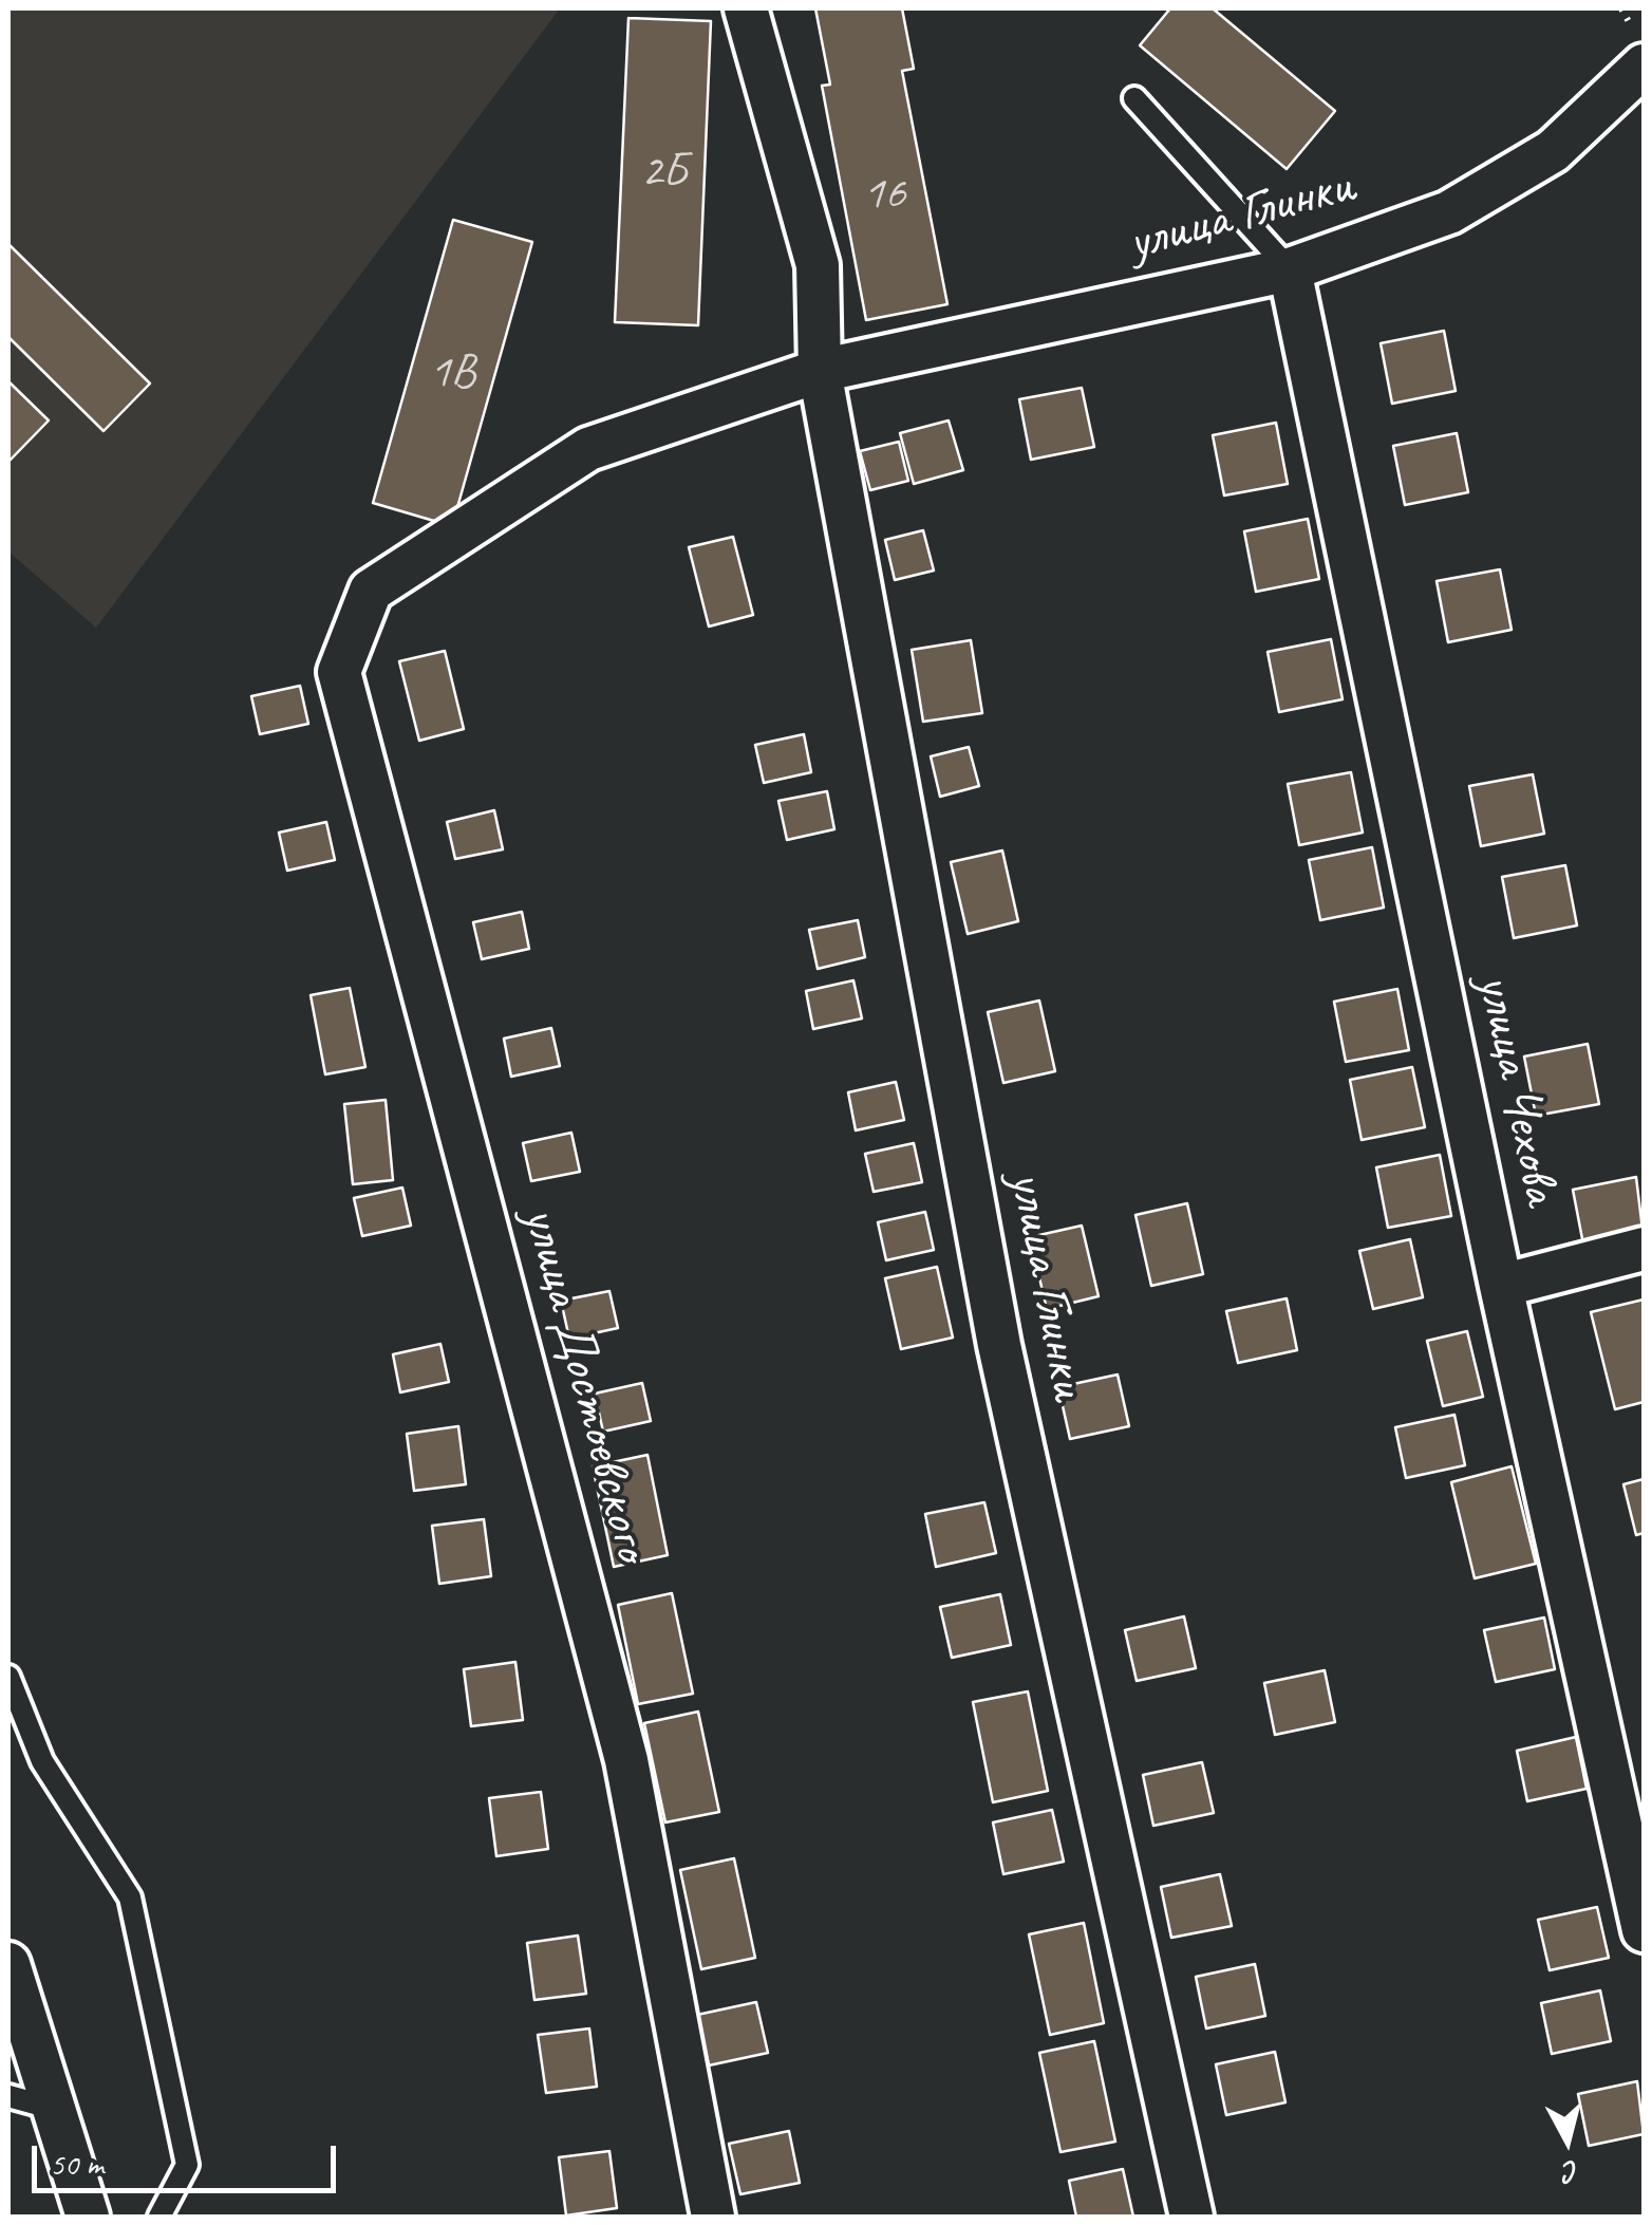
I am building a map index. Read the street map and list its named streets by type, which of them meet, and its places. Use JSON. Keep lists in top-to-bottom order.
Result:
{
  "streets": {
    "street": ["улица Глинки", "улица Чехова", "улица Достоевского"]
  },
  "crossings": [
    ["улица Глинки", "улица Чехова"],
    ["улица Глинки", "улица Достоевского"]
  ],
  "house_numbers": ["2Б", "16", "1В"],
  "scale_bar": "50 m",
  "north": "bottom"
}
